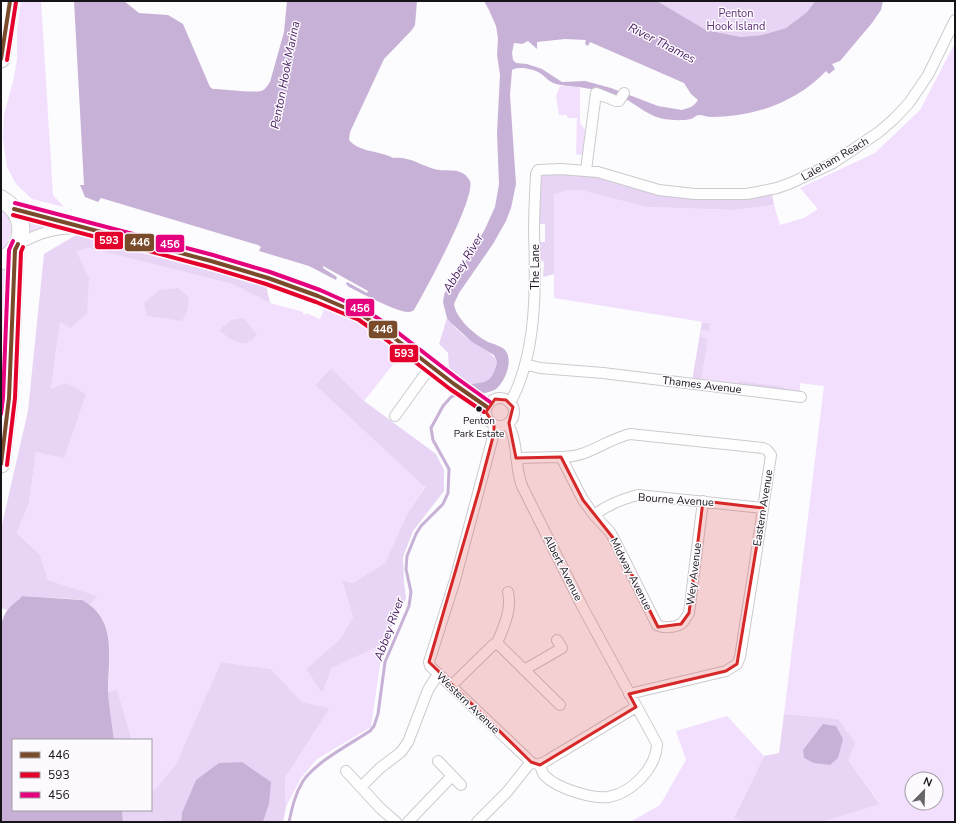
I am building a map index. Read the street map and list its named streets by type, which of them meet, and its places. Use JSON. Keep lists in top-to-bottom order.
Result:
{
  "streets": {
    "street": [
      "Laleham Reach",
      "The Lane",
      "Thames Avenue",
      "Bourne Avenue",
      "Eastern Avenue",
      "Albert Avenue",
      "Midway Avenue",
      "Wey Avenue",
      "Western Avenue"
    ]
  },
  "crossings": [
    ["Laleham Reach", "The Lane"],
    ["The Lane", "Thames Avenue"],
    ["The Lane", "Albert Avenue"],
    ["The Lane", "Western Avenue"],
    ["Bourne Avenue", "Eastern Avenue"],
    ["Bourne Avenue", "Midway Avenue"],
    ["Bourne Avenue", "Wey Avenue"],
    ["Eastern Avenue", "Albert Avenue"],
    ["Eastern Avenue", "Midway Avenue"],
    ["Albert Avenue", "Western Avenue"],
    ["Midway Avenue", "Wey Avenue"]
  ],
  "water": ["River Thames", "Penton Hook Marina", "Abbey River"],
  "parks": ["Penton Hook Island"],
  "places": ["Penton Park Estate"],
  "lines": ["transit line 446", "transit line 593", "transit line 456"],
  "legend": ["446", "593", "456"],
  "north": "top right"
}
